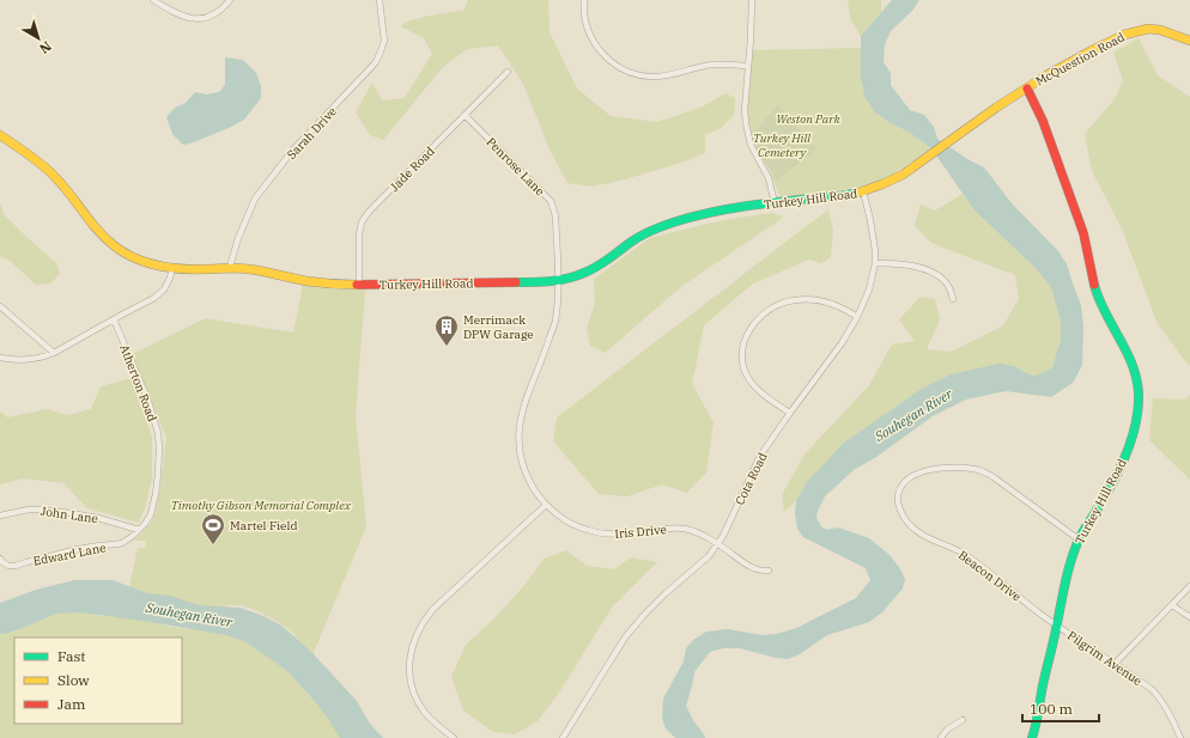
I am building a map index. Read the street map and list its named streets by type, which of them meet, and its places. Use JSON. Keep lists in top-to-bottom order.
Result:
{
  "streets": {
    "street": [
      "McQuestion Road",
      "Sarah Drive",
      "Penrose Lane",
      "Jade Road",
      "Turkey Hill Road",
      "Atherton Road",
      "Cota Road",
      "John Lane",
      "Iris Drive",
      "Edward Lane",
      "Beacon Drive",
      "Pilgrim Avenue"
    ]
  },
  "crossings": [
    ["McQuestion Road", "Turkey Hill Road"],
    ["Sarah Drive", "Turkey Hill Road"],
    ["Penrose Lane", "Jade Road"],
    ["Penrose Lane", "Turkey Hill Road"],
    ["Penrose Lane", "Iris Drive"],
    ["Jade Road", "Turkey Hill Road"],
    ["Turkey Hill Road", "Cota Road"],
    ["Turkey Hill Road", "Iris Drive"],
    ["Turkey Hill Road", "Beacon Drive"],
    ["Turkey Hill Road", "Pilgrim Avenue"],
    ["Atherton Road", "John Lane"],
    ["Atherton Road", "Edward Lane"],
    ["Cota Road", "Iris Drive"],
    ["John Lane", "Edward Lane"],
    ["Beacon Drive", "Pilgrim Avenue"]
  ],
  "water": ["Souhegan River"],
  "parks": ["Weston Park", "Turkey Hill Cemetery", "Timothy Gibson Memorial Complex"],
  "places": {
    "building": ["Merrimack DPW Garage"],
    "sports": ["Martel Field"]
  },
  "legend": ["Fast", "Slow", "Jam"],
  "scale_bar": "100 m",
  "north": "bottom right"
}
